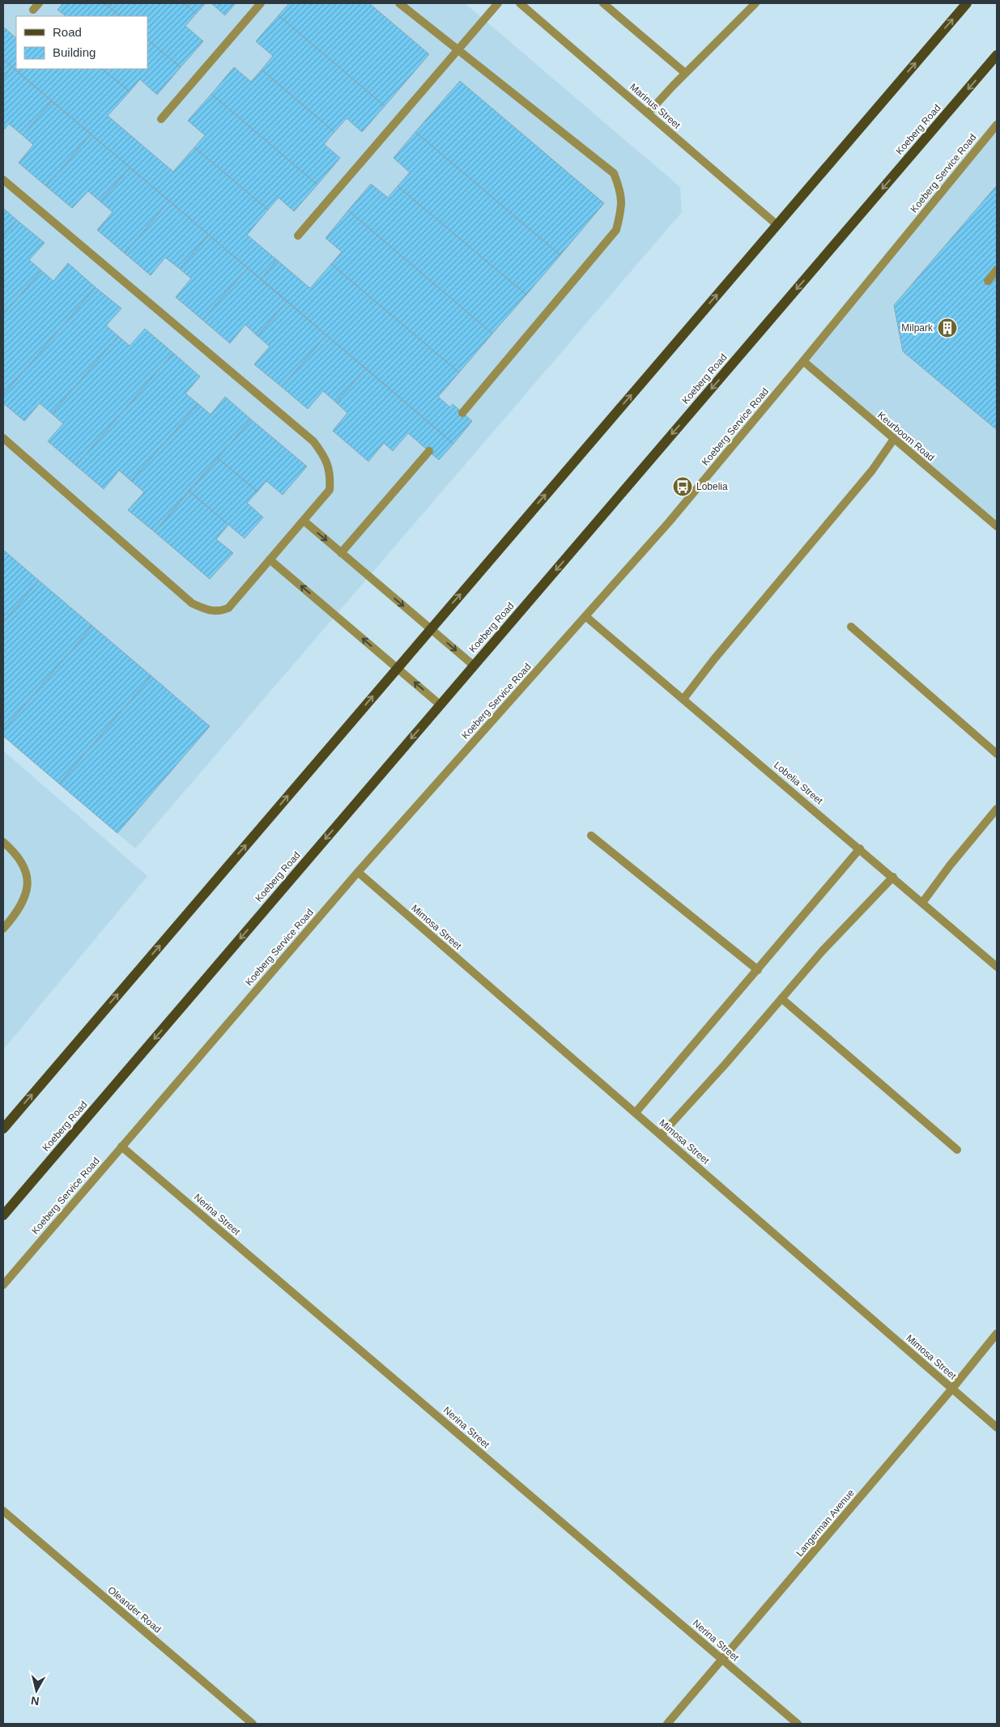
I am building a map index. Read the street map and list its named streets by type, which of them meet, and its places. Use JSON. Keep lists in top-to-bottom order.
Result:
{
  "streets": {
    "main road": ["Koeberg Road"],
    "street": [
      "Marinus Street",
      "Koeberg Service Road",
      "Keurboom Road",
      "Lobelia Street",
      "Mimosa Street",
      "Nerina Street",
      "Langerman Avenue",
      "Oleander Road"
    ]
  },
  "crossings": [
    ["Koeberg Service Road", "Keurboom Road"],
    ["Koeberg Service Road", "Lobelia Street"],
    ["Koeberg Service Road", "Mimosa Street"],
    ["Koeberg Service Road", "Nerina Street"],
    ["Mimosa Street", "Langerman Avenue"],
    ["Nerina Street", "Langerman Avenue"]
  ],
  "places": {
    "building": ["Milpark"],
    "bus stop": ["Lobelia"]
  },
  "legend": ["Road", "Building"],
  "north": "bottom"
}
